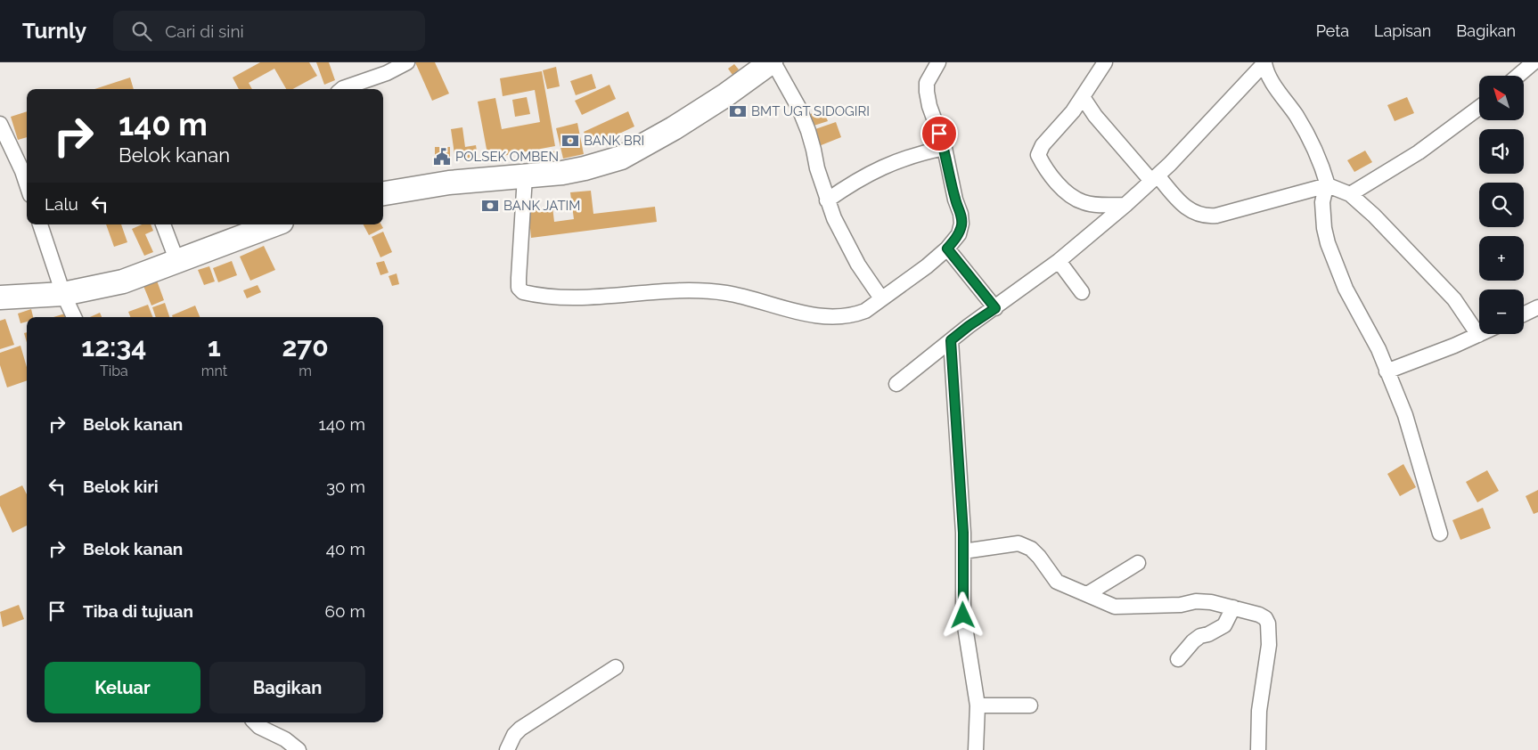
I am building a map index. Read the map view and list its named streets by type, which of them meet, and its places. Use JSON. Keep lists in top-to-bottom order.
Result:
{
  "places": {
    "bank": ["BMT UGT SIDOGIRI", "BANK BRI", "BANK JATIM"],
    "public building": ["POLSEK OMBEN"]
  },
  "north": "top left",
  "page": {
    "header": "Turnly",
    "search": "Cari di sini",
    "nav": ["Peta", "Lapisan", "Bagikan"],
    "map_buttons": ["+", "−"],
    "turn": ["140 m", "Belok kanan"],
    "then": "Lalu",
    "eta": [
      "12:34",
      "Tiba",
      "1",
      "mnt",
      "270",
      "m"
    ],
    "list": [
      {
        "name": "Belok kanan",
        "value": "140 m"
      },
      {
        "name": "Belok kiri",
        "value": "30 m"
      },
      {
        "name": "Belok kanan",
        "value": "40 m"
      },
      {
        "name": "Tiba di tujuan",
        "value": "60 m"
      }
    ],
    "buttons": ["Keluar", "Bagikan"]
  }
}
